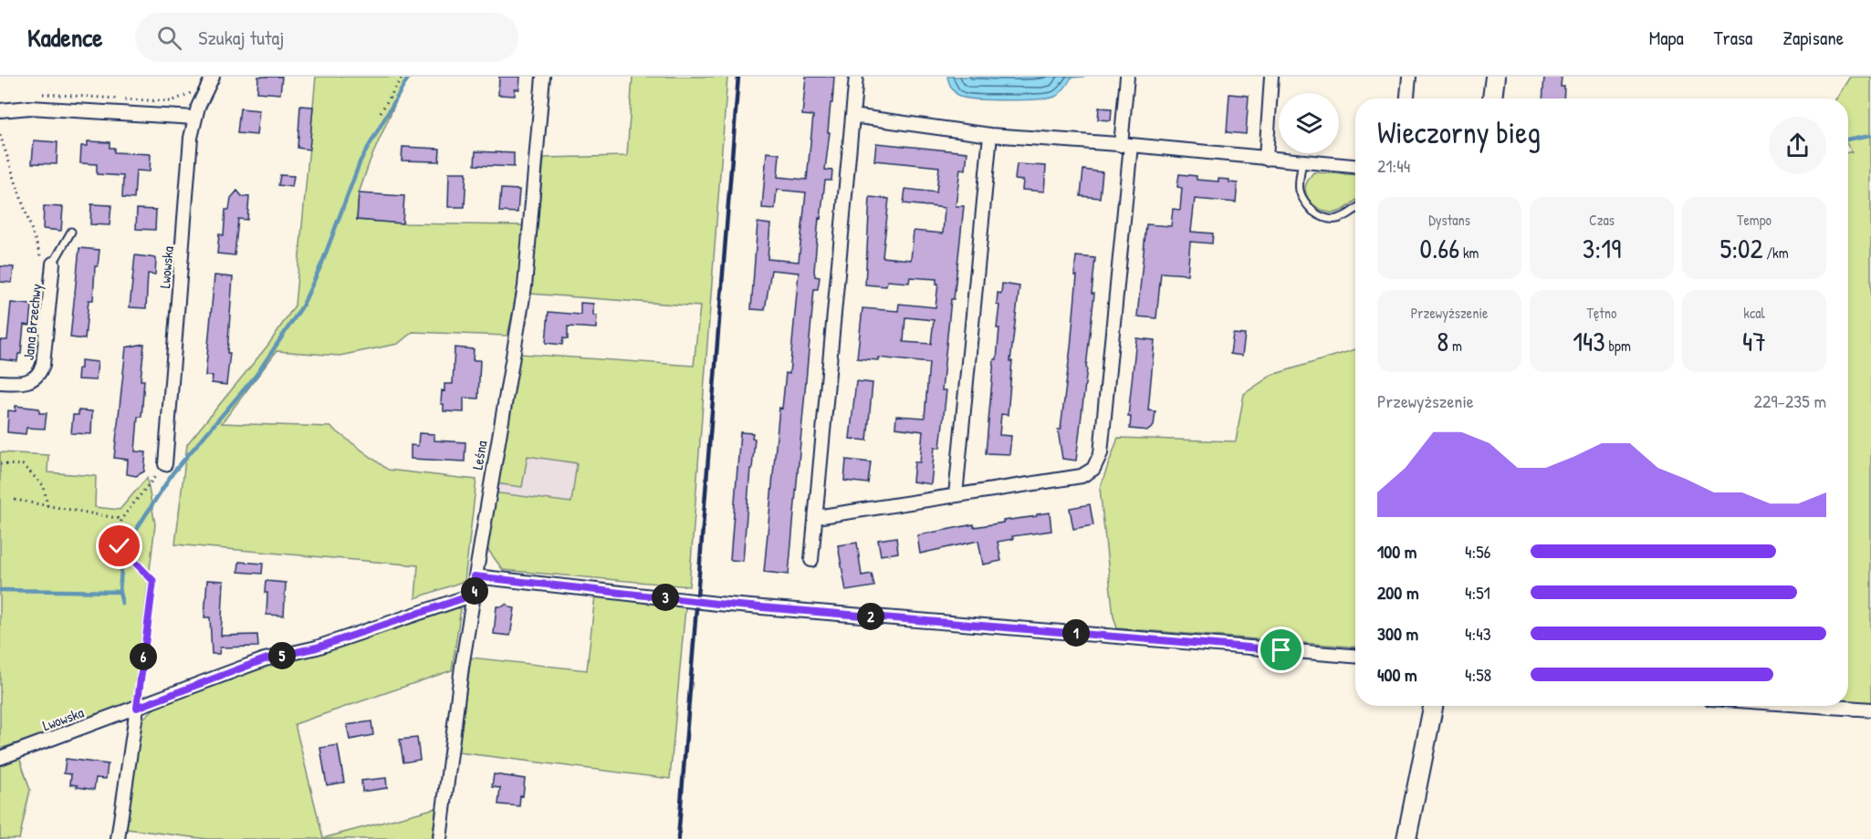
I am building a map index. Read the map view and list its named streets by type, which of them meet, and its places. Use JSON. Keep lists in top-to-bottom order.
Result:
{
  "streets": {
    "street": ["Lwowska", "Jana Brzechwy", "Leśna"]
  },
  "crossings": [
    ["Lwowska", "Leśna"]
  ],
  "page": {
    "header": "Kadence",
    "search": "Szukaj tutaj",
    "nav": ["Mapa", "Trasa", "Zapisane"],
    "heading": ["Wieczorny bieg", "21:44"],
    "stats": [
      ["Dystans", "0.66 km"],
      ["Czas", "3:19"],
      ["Tempo", "5:02 /km"],
      ["Przewyższenie", "8 m"],
      ["Tętno", "143 bpm"],
      ["kcal", "47"]
    ],
    "chart": ["Przewyższenie", "229–235 m"],
    "list": [
      {
        "name": "100 m",
        "note": "4:56"
      },
      {
        "name": "200 m",
        "note": "4:51"
      },
      {
        "name": "300 m",
        "note": "4:43"
      },
      {
        "name": "400 m",
        "note": "4:58"
      }
    ],
    "pins": [
      "4",
      "3",
      "2",
      "1",
      "5",
      "6"
    ]
  }
}
